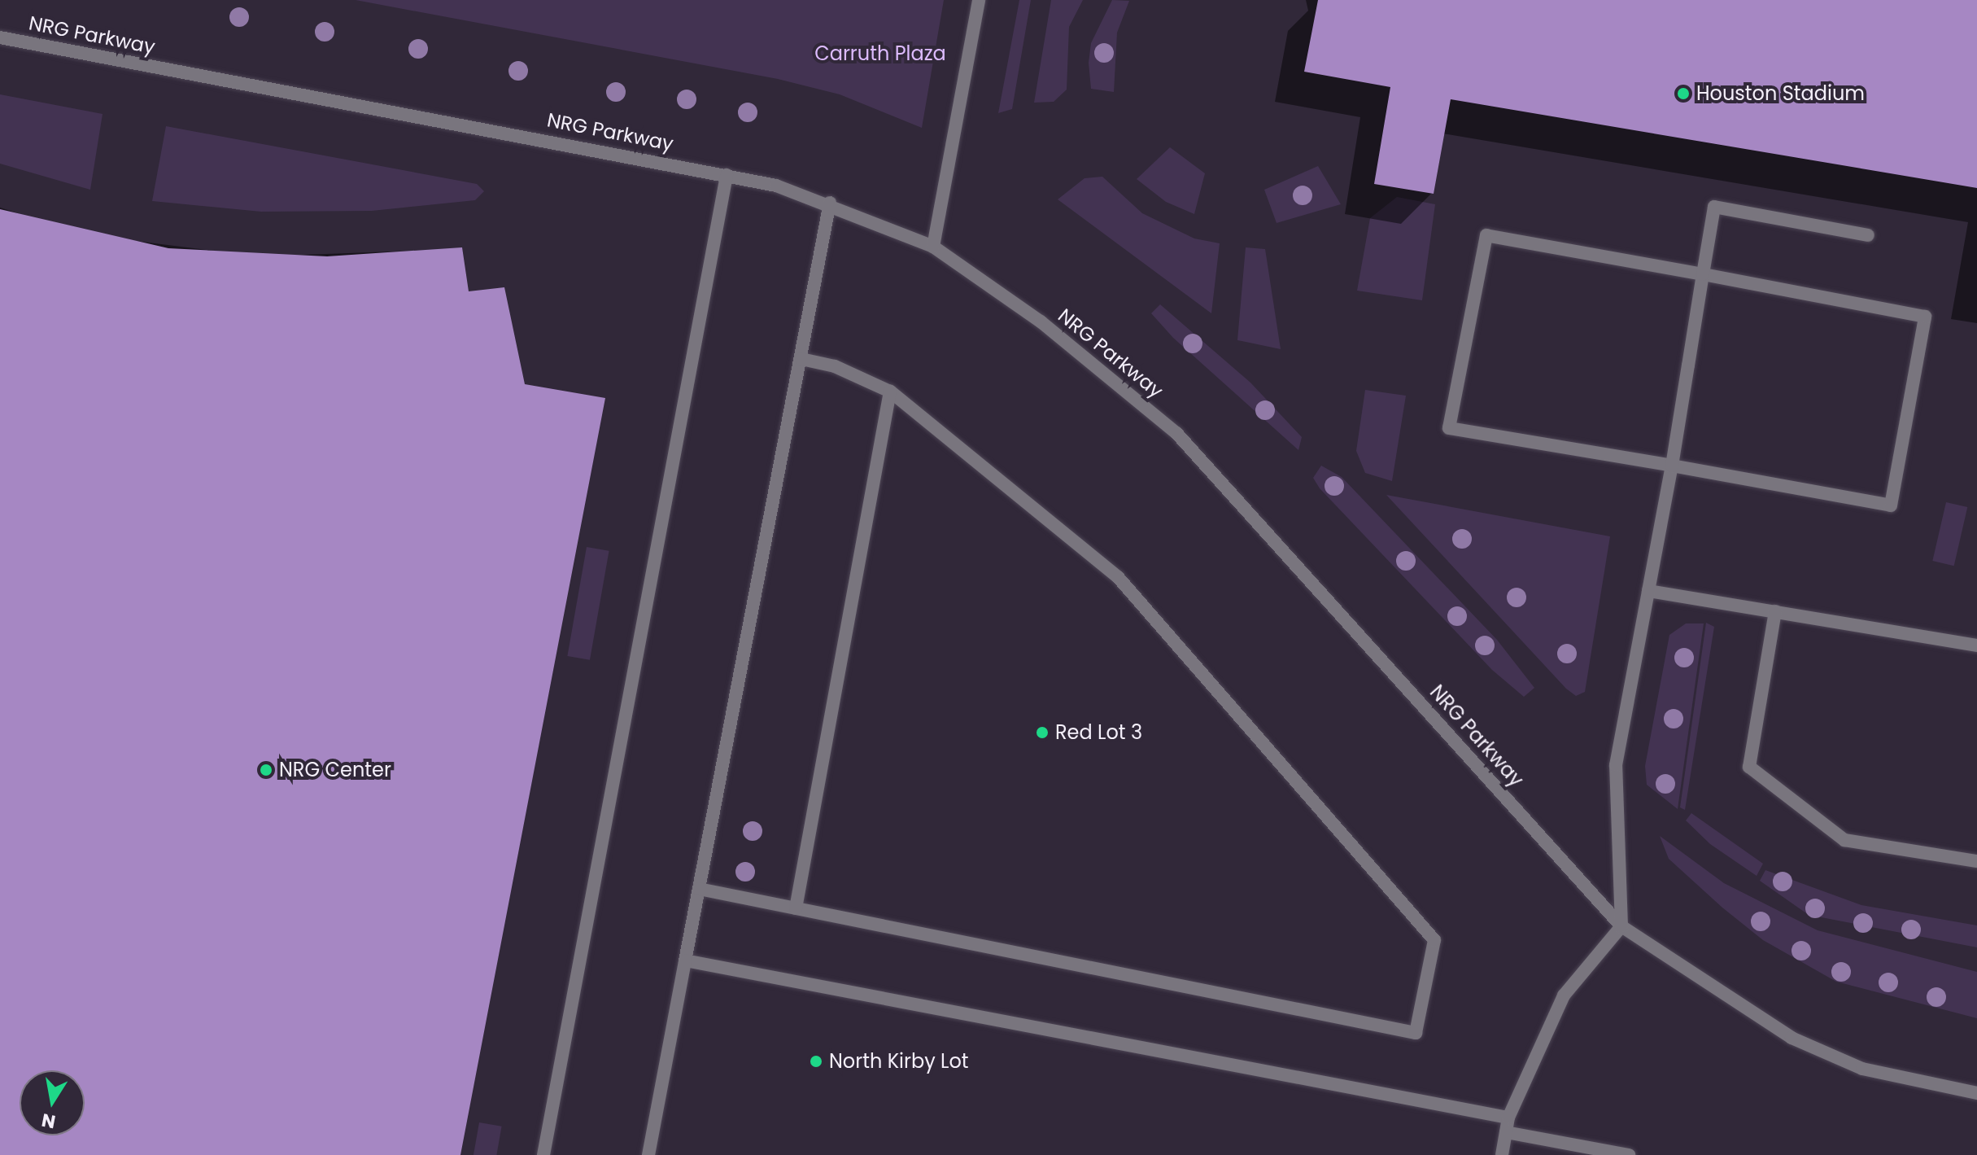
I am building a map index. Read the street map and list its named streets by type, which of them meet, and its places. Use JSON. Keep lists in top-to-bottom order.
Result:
{
  "streets": {
    "lane": ["NRG Parkway"]
  },
  "parks": ["Carruth Plaza"],
  "places": [
    "Houston Stadium",
    "Red Lot 3",
    "NRG Center",
    "North Kirby Lot"
  ],
  "north": "bottom"
}
